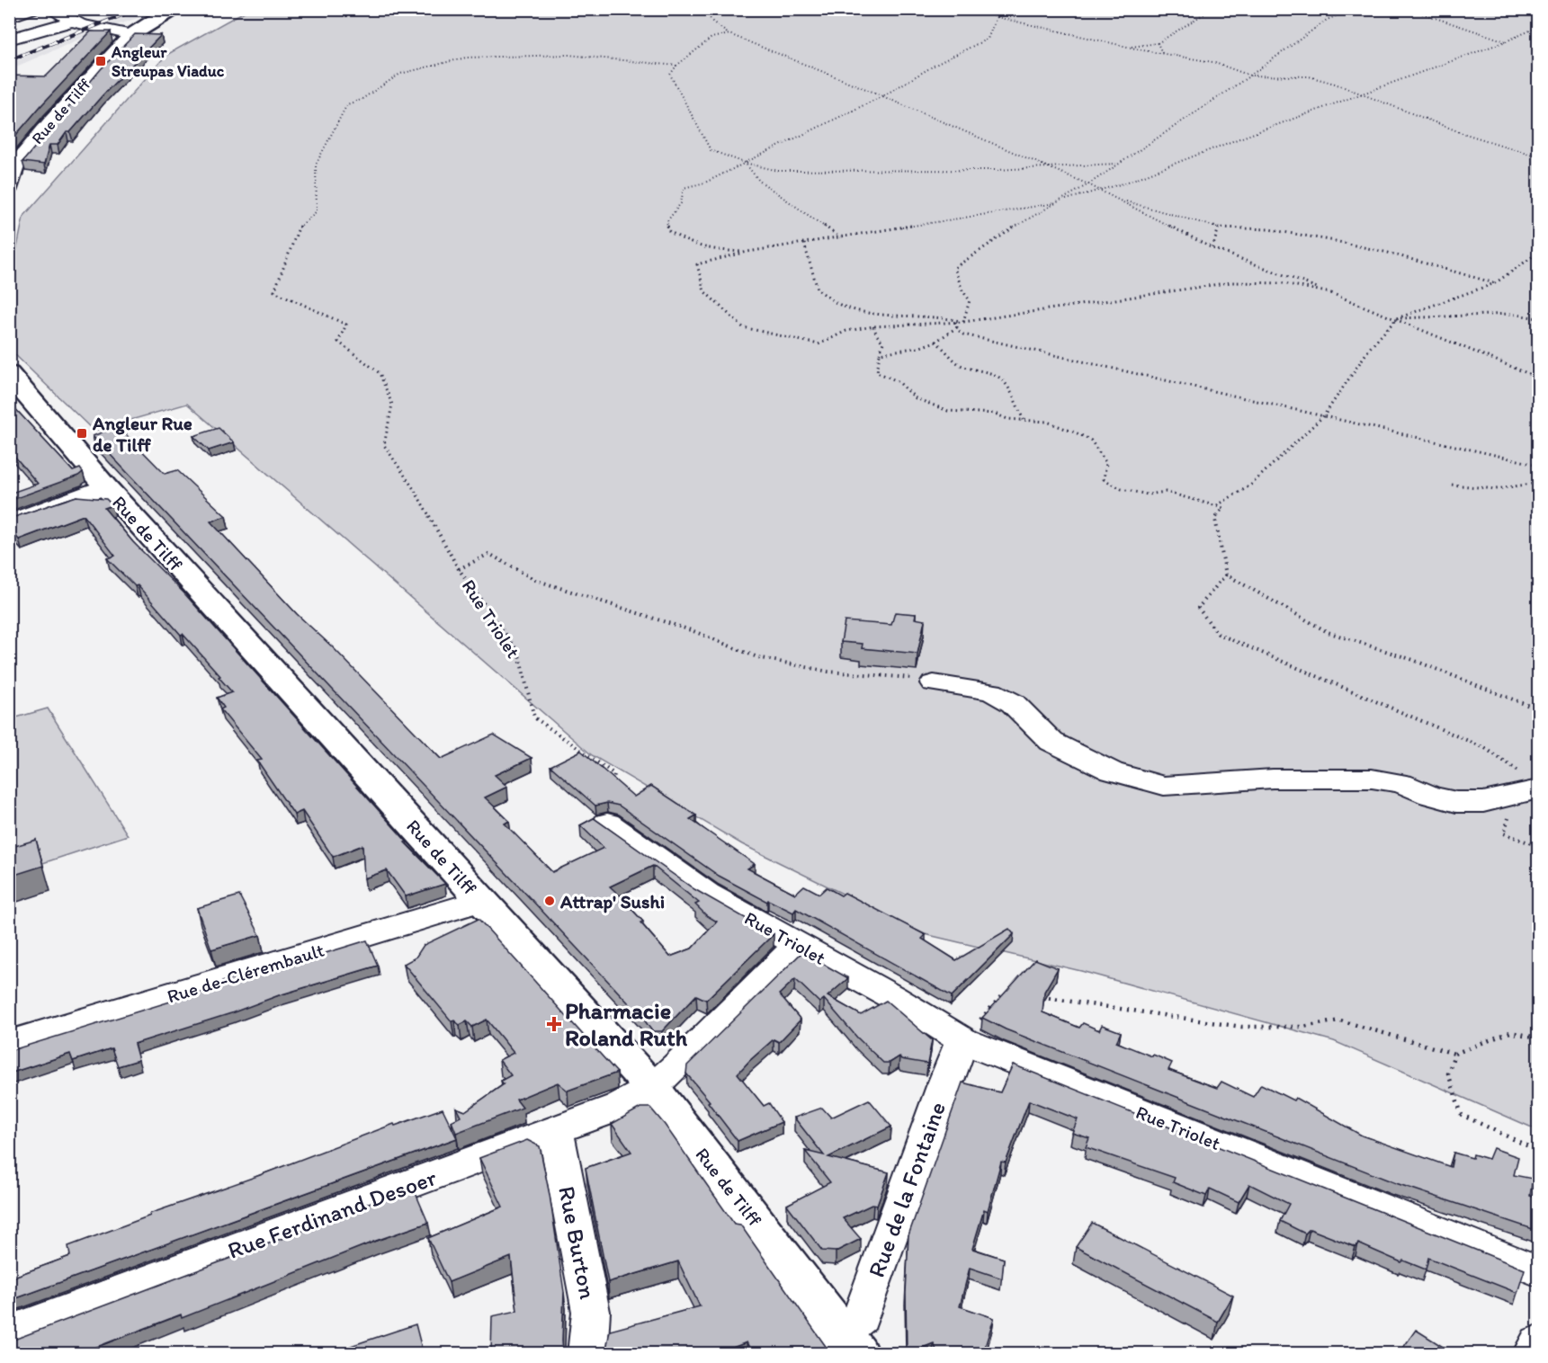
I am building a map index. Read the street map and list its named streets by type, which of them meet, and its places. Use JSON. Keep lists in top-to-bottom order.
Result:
{
  "streets": {
    "main road": ["Rue de Tilff"],
    "street": [
      "Rue Triolet",
      "Rue de-Clérembault",
      "Rue de la Fontaine",
      "Rue Ferdinand Desoer",
      "Rue Burton"
    ]
  },
  "crossings": [
    ["Rue de Tilff", "Rue de-Clérembault"],
    ["Rue de Tilff", "Rue de la Fontaine"],
    ["Rue de Tilff", "Rue Ferdinand Desoer"],
    ["Rue Triolet", "Rue de la Fontaine"],
    ["Rue Triolet", "Rue Ferdinand Desoer"],
    ["Rue Ferdinand Desoer", "Rue Burton"]
  ],
  "places": {
    "transit": ["Angleur Streupas Viaduc", "Angleur Rue de Tilff"],
    "other": ["Attrap' Sushi"],
    "health": ["Pharmacie Roland Ruth"]
  }
}
